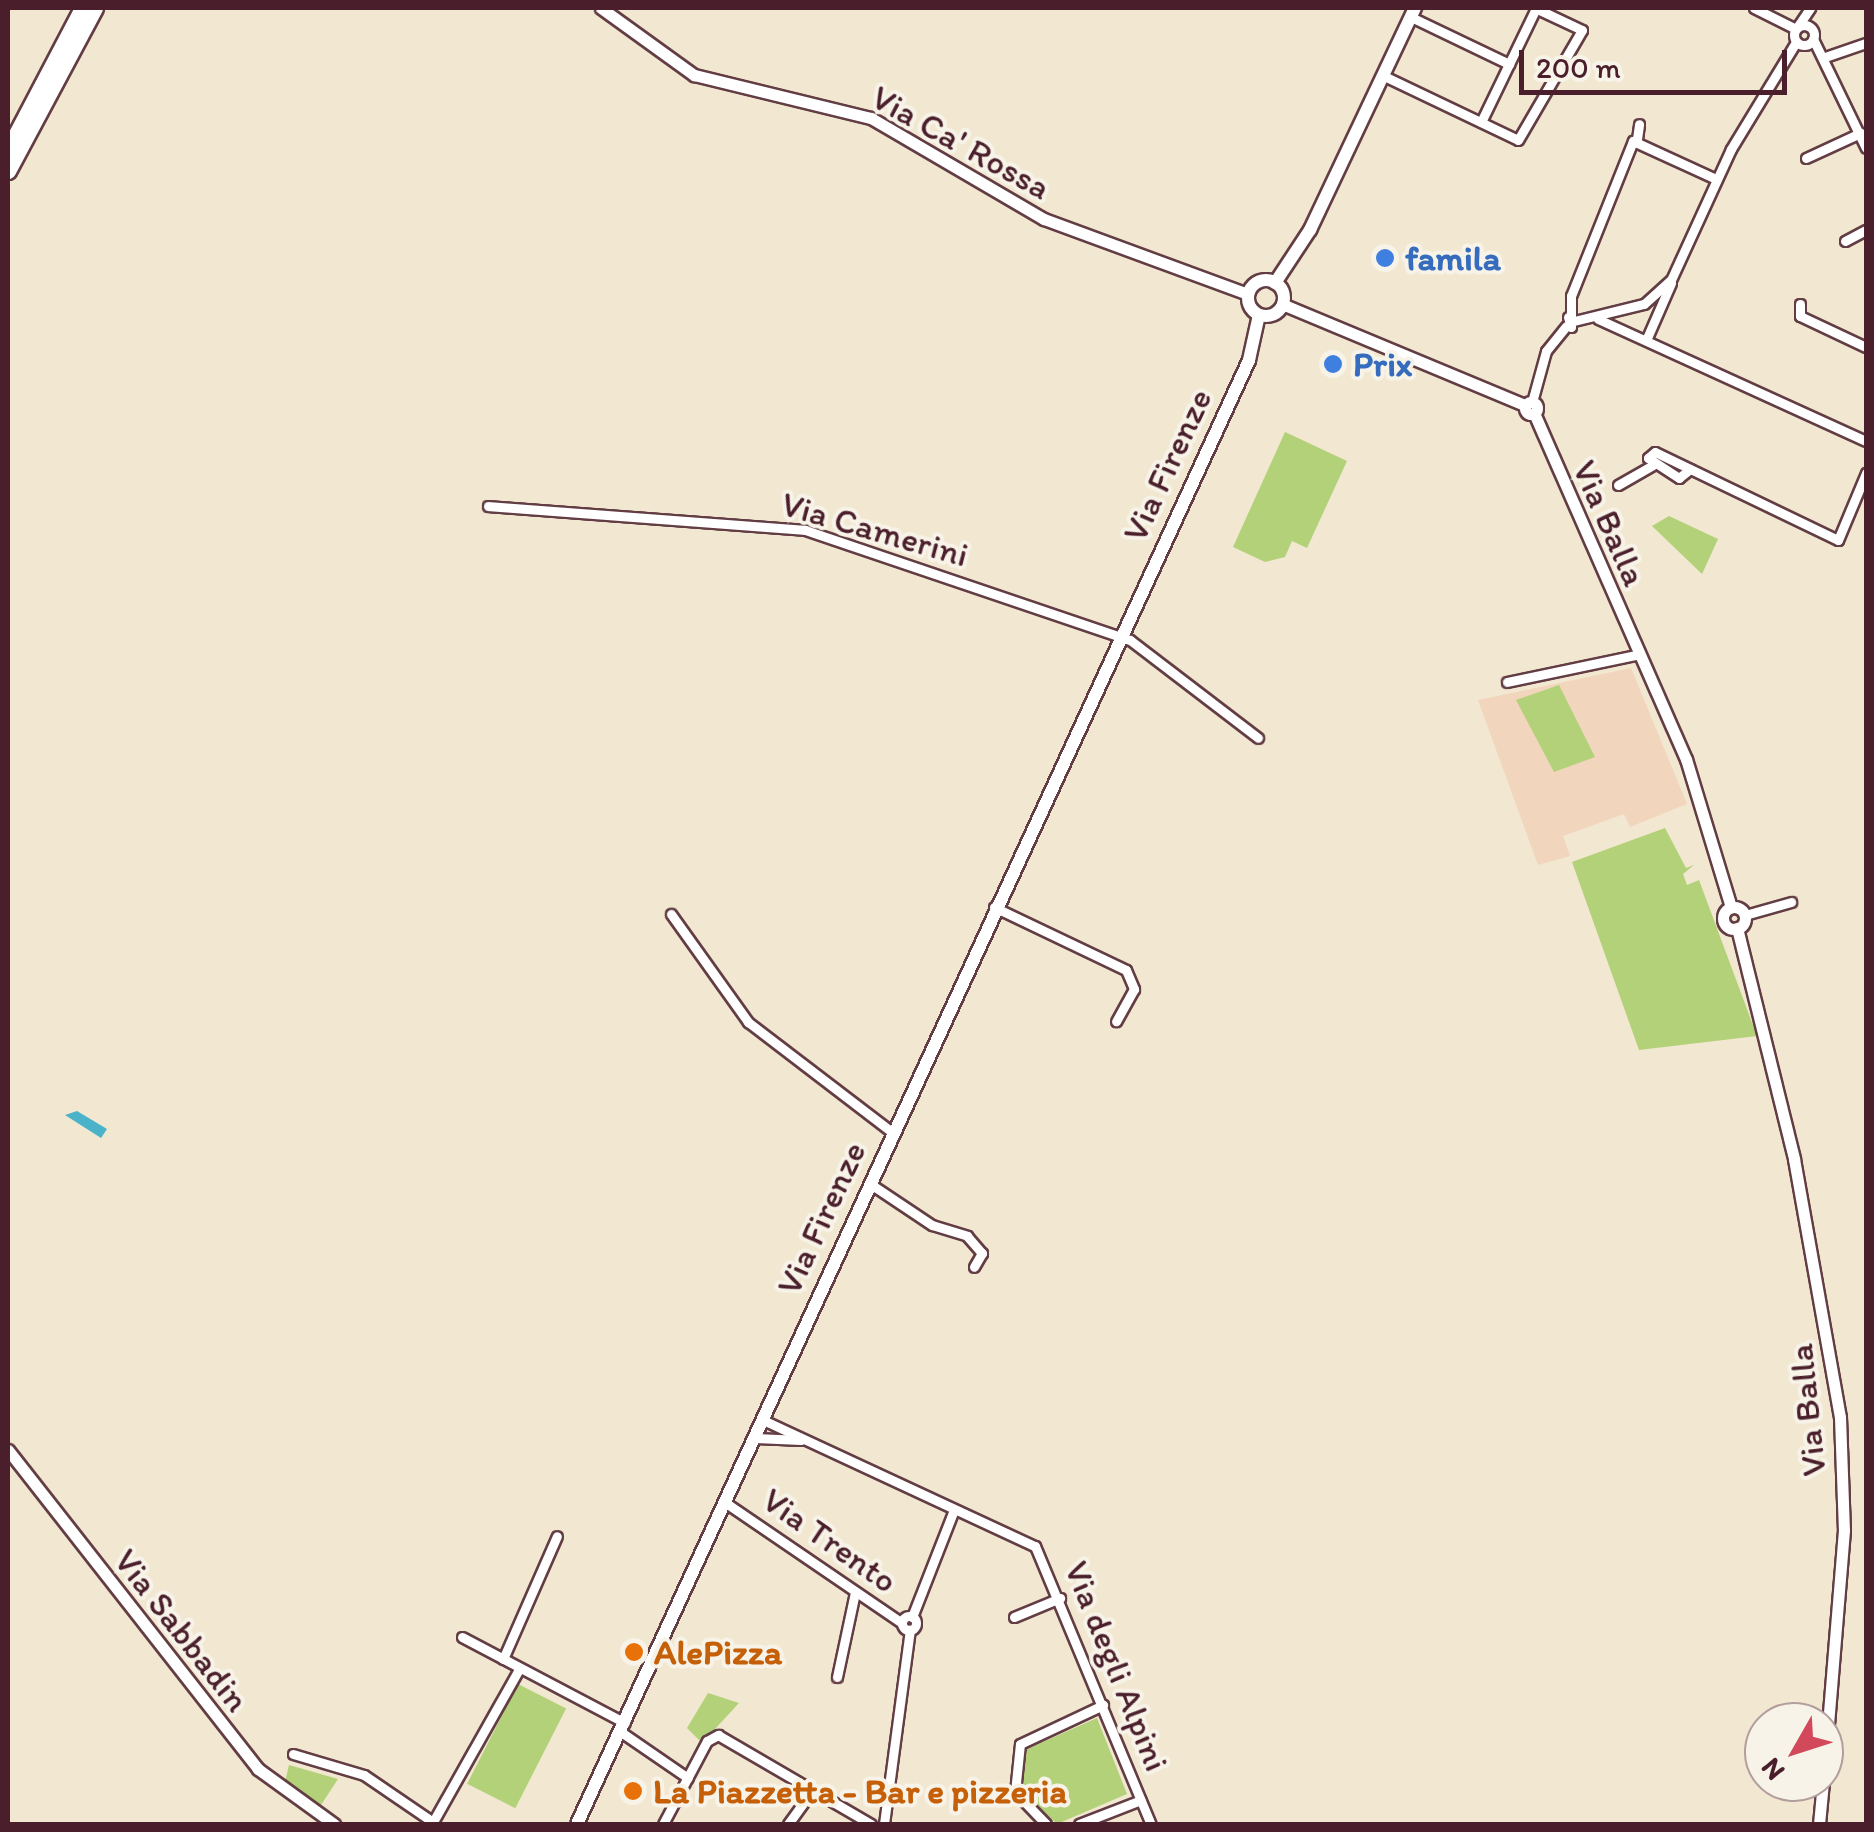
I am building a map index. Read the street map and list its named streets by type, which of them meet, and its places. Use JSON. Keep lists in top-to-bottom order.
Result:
{
  "streets": {
    "main road": ["Via Firenze"],
    "street": [
      "Via Ca' Rossa",
      "Via Balla",
      "Via Camerini",
      "Via Trento",
      "Via Sabbadin",
      "Via degli Alpini"
    ]
  },
  "crossings": [
    ["Via Firenze", "Via Camerini"],
    ["Via Firenze", "Via Trento"],
    ["Via Firenze", "Via degli Alpini"],
    ["Via Trento", "Via degli Alpini"]
  ],
  "places": [
    "famila",
    "Prix",
    "AlePizza",
    "La Piazzetta - Bar e pizzeria"
  ],
  "scale_bar": "200 m",
  "north": "bottom left"
}
